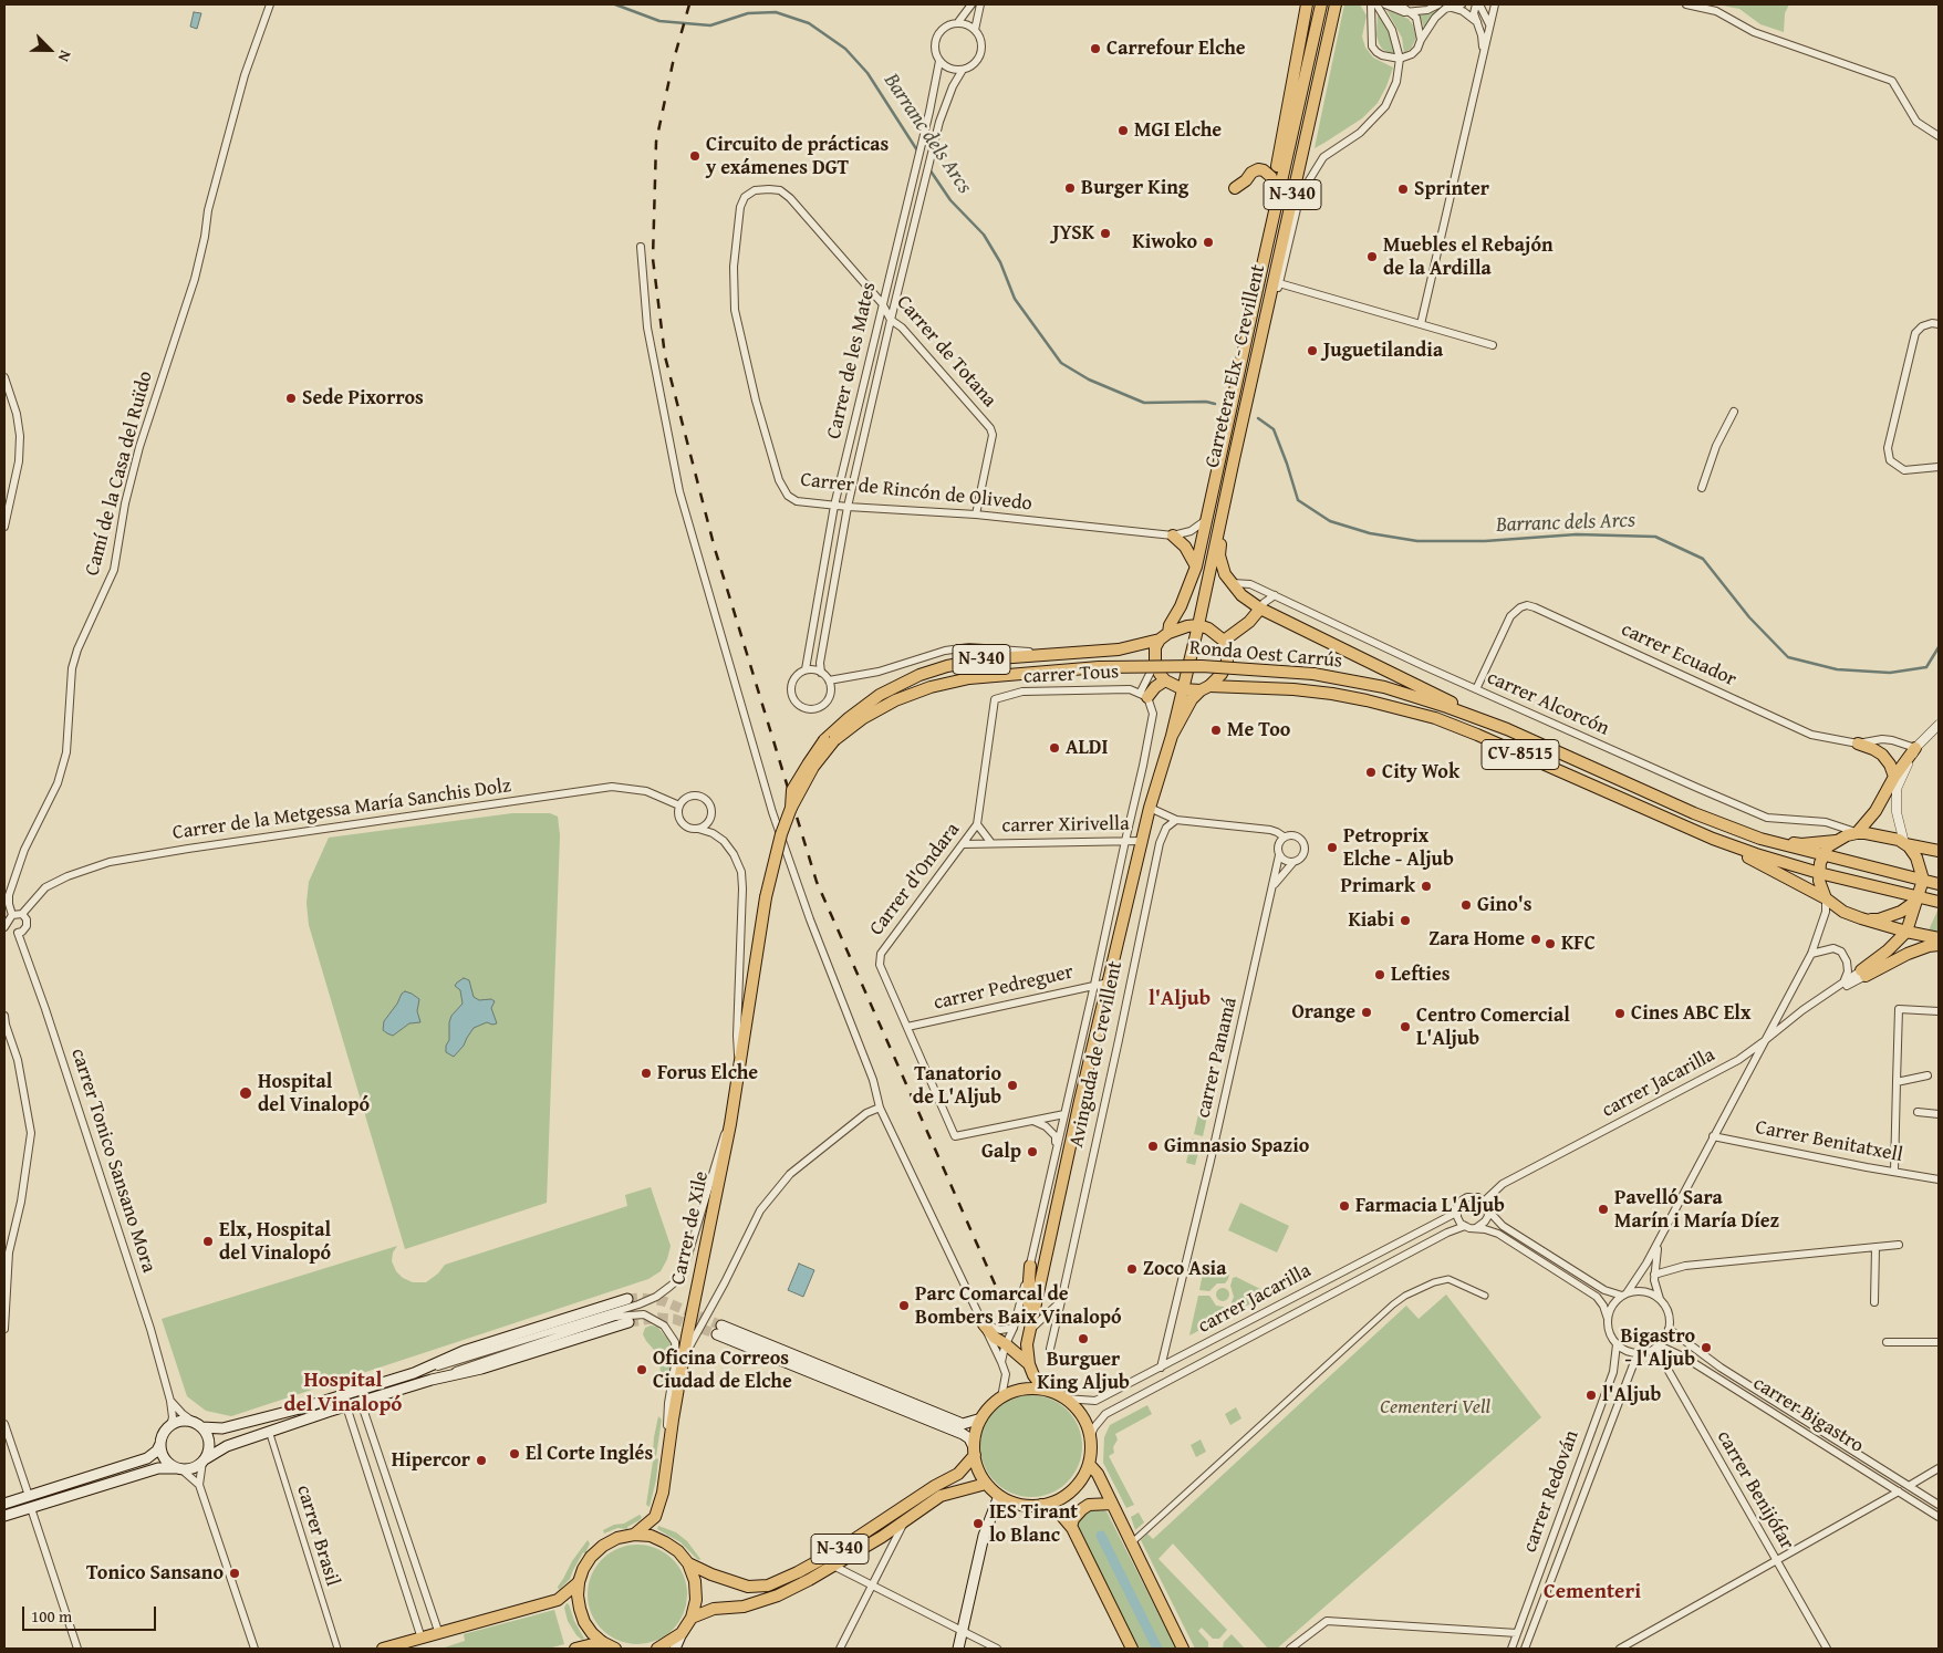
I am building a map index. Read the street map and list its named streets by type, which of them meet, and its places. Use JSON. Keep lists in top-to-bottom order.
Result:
{
  "streets": {
    "main road": [
      "N-340",
      "Carretera Elx - Crevillent",
      "Ronda Oest Carrús",
      "CV-8515",
      "Avinguda de Crevillent",
      "Carrer de Xile"
    ],
    "street": [
      "Carrer de Totana",
      "Carrer de les Mates",
      "Camí de la Casa del Ruïdo",
      "Carrer de Rincón de Olivedo",
      "carrer Ecuador",
      "carrer Tous",
      "carrer Alcorcón",
      "Carrer de la Metgessa María Sanchis Dolz",
      "carrer Xirivella",
      "Carrer d'Ondara",
      "carrer Pedreguer",
      "carrer Panamá",
      "carrer Jacarilla",
      "Carrer Benitatxell",
      "carrer Tonico Sansano Mora",
      "carrer Bigastro",
      "carrer Benijófar",
      "carrer Redován",
      "carrer Brasil"
    ]
  },
  "crossings": [
    ["N-340", "Avinguda de Crevillent"],
    ["N-340", "carrer Jacarilla"],
    ["N-340", "Carrer de Xile"],
    ["Carrer de Totana", "Carrer de les Mates"],
    ["Carrer de Totana", "Carrer de Rincón de Olivedo"],
    ["Carrer de les Mates", "Carrer de Rincón de Olivedo"],
    ["Carretera Elx - Crevillent", "Carrer de Rincón de Olivedo"],
    ["Carretera Elx - Crevillent", "Ronda Oest Carrús"],
    ["Carretera Elx - Crevillent", "Avinguda de Crevillent"],
    ["Camí de la Casa del Ruïdo", "Carrer de la Metgessa María Sanchis Dolz"],
    ["Camí de la Casa del Ruïdo", "carrer Tonico Sansano Mora"],
    ["Ronda Oest Carrús", "carrer Alcorcón"],
    ["Ronda Oest Carrús", "Avinguda de Crevillent"],
    ["Ronda Oest Carrús", "Carrer de Xile"],
    ["carrer Ecuador", "carrer Alcorcón"],
    ["carrer Tous", "Carrer d'Ondara"],
    ["carrer Tous", "Avinguda de Crevillent"],
    ["Carrer de la Metgessa María Sanchis Dolz", "carrer Tonico Sansano Mora"],
    ["carrer Xirivella", "Carrer d'Ondara"],
    ["carrer Xirivella", "Avinguda de Crevillent"],
    ["Carrer d'Ondara", "carrer Pedreguer"],
    ["carrer Pedreguer", "Avinguda de Crevillent"],
    ["Avinguda de Crevillent", "carrer Jacarilla"],
    ["carrer Panamá", "carrer Jacarilla"],
    ["carrer Bigastro", "carrer Benijófar"],
    ["carrer Bigastro", "carrer Redován"],
    ["carrer Benijófar", "carrer Redován"]
  ],
  "districts": ["l'Aljub", "Hospital del Vinalopó", "Cementeri"],
  "water": ["Barranc dels Arcs"],
  "parks": ["Cementeri Vell"],
  "places": [
    "Carrefour Elche",
    "MGI Elche",
    "Circuito de prácticas y exámenes DGT",
    "Burger King",
    "Sprinter",
    "JYSK",
    "Kiwoko",
    "Muebles el Rebajón de la Ardilla",
    "Juguetilandia",
    "Sede Pixorros",
    "Me Too",
    "ALDI",
    "City Wok",
    "Petroprix Elche - Aljub",
    "Primark",
    "Gino's",
    "Kiabi",
    "Zara Home",
    "KFC",
    "Lefties",
    "Orange",
    "Cines ABC Elx",
    "Centro Comercial L'Aljub",
    "Forus Elche",
    "Tanatorio de L'Aljub",
    "Hospital del Vinalopó",
    "Gimnasio Spazio",
    "Galp",
    "Farmacia L'Aljub",
    "Pavelló Sara Marín i María Díez",
    "Elx, Hospital del Vinalopó",
    "Zoco Asia",
    "Parc Comarcal de Bombers Baix Vinalopó",
    "Burguer King Aljub",
    "Bigastro - l'Aljub",
    "Oficina Correos Ciudad de Elche",
    "l'Aljub",
    "El Corte Inglés",
    "Hipercor",
    "IES Tirant lo Blanc",
    "Tonico Sansano"
  ],
  "scale_bar": "100 m",
  "north": "bottom right"
}
